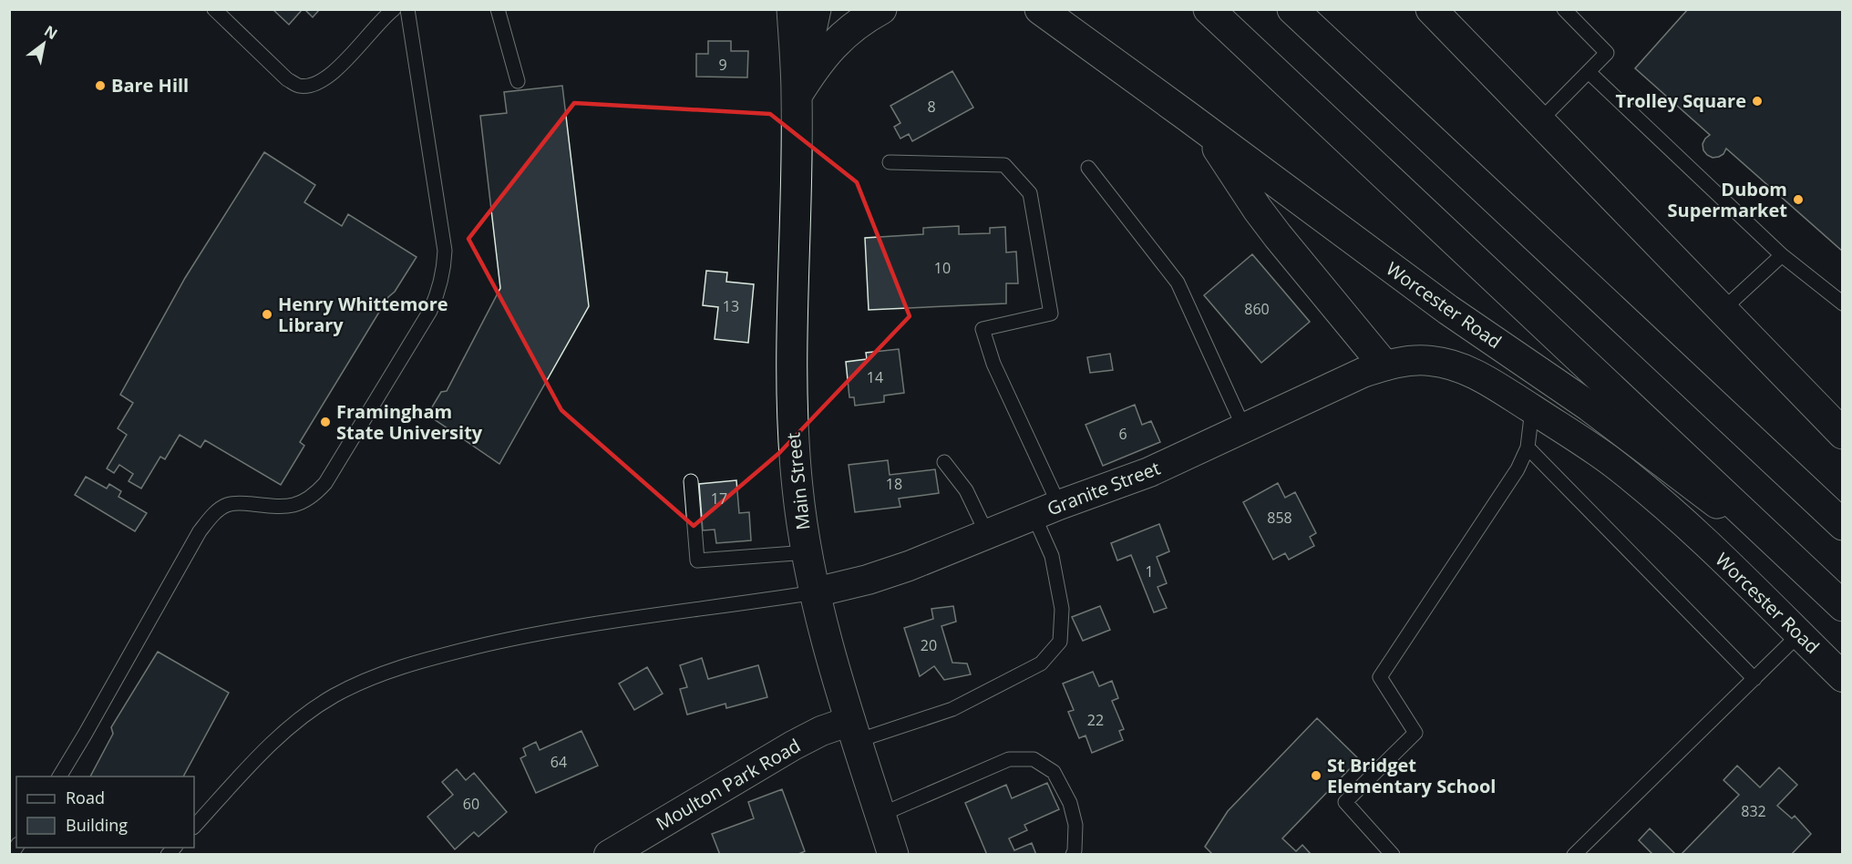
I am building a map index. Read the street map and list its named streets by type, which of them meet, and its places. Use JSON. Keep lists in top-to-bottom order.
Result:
{
  "streets": {
    "main road": ["Worcester Road", "Main Street"],
    "street": ["Granite Street", "Moulton Park Road"]
  },
  "crossings": [
    ["Worcester Road", "Granite Street"],
    ["Main Street", "Granite Street"],
    ["Main Street", "Moulton Park Road"]
  ],
  "places": [
    "Bare Hill",
    "Trolley Square",
    "Dubom Supermarket",
    "Henry Whittemore Library",
    "Framingham State University",
    "St Bridget Elementary School"
  ],
  "house_numbers": [
    "9",
    "8",
    "10",
    "13",
    "860",
    "14",
    "6",
    "18",
    "17",
    "858",
    "1",
    "20",
    "22",
    "64",
    "60",
    "832"
  ],
  "legend": ["Road", "Building"],
  "north": "top right"
}
